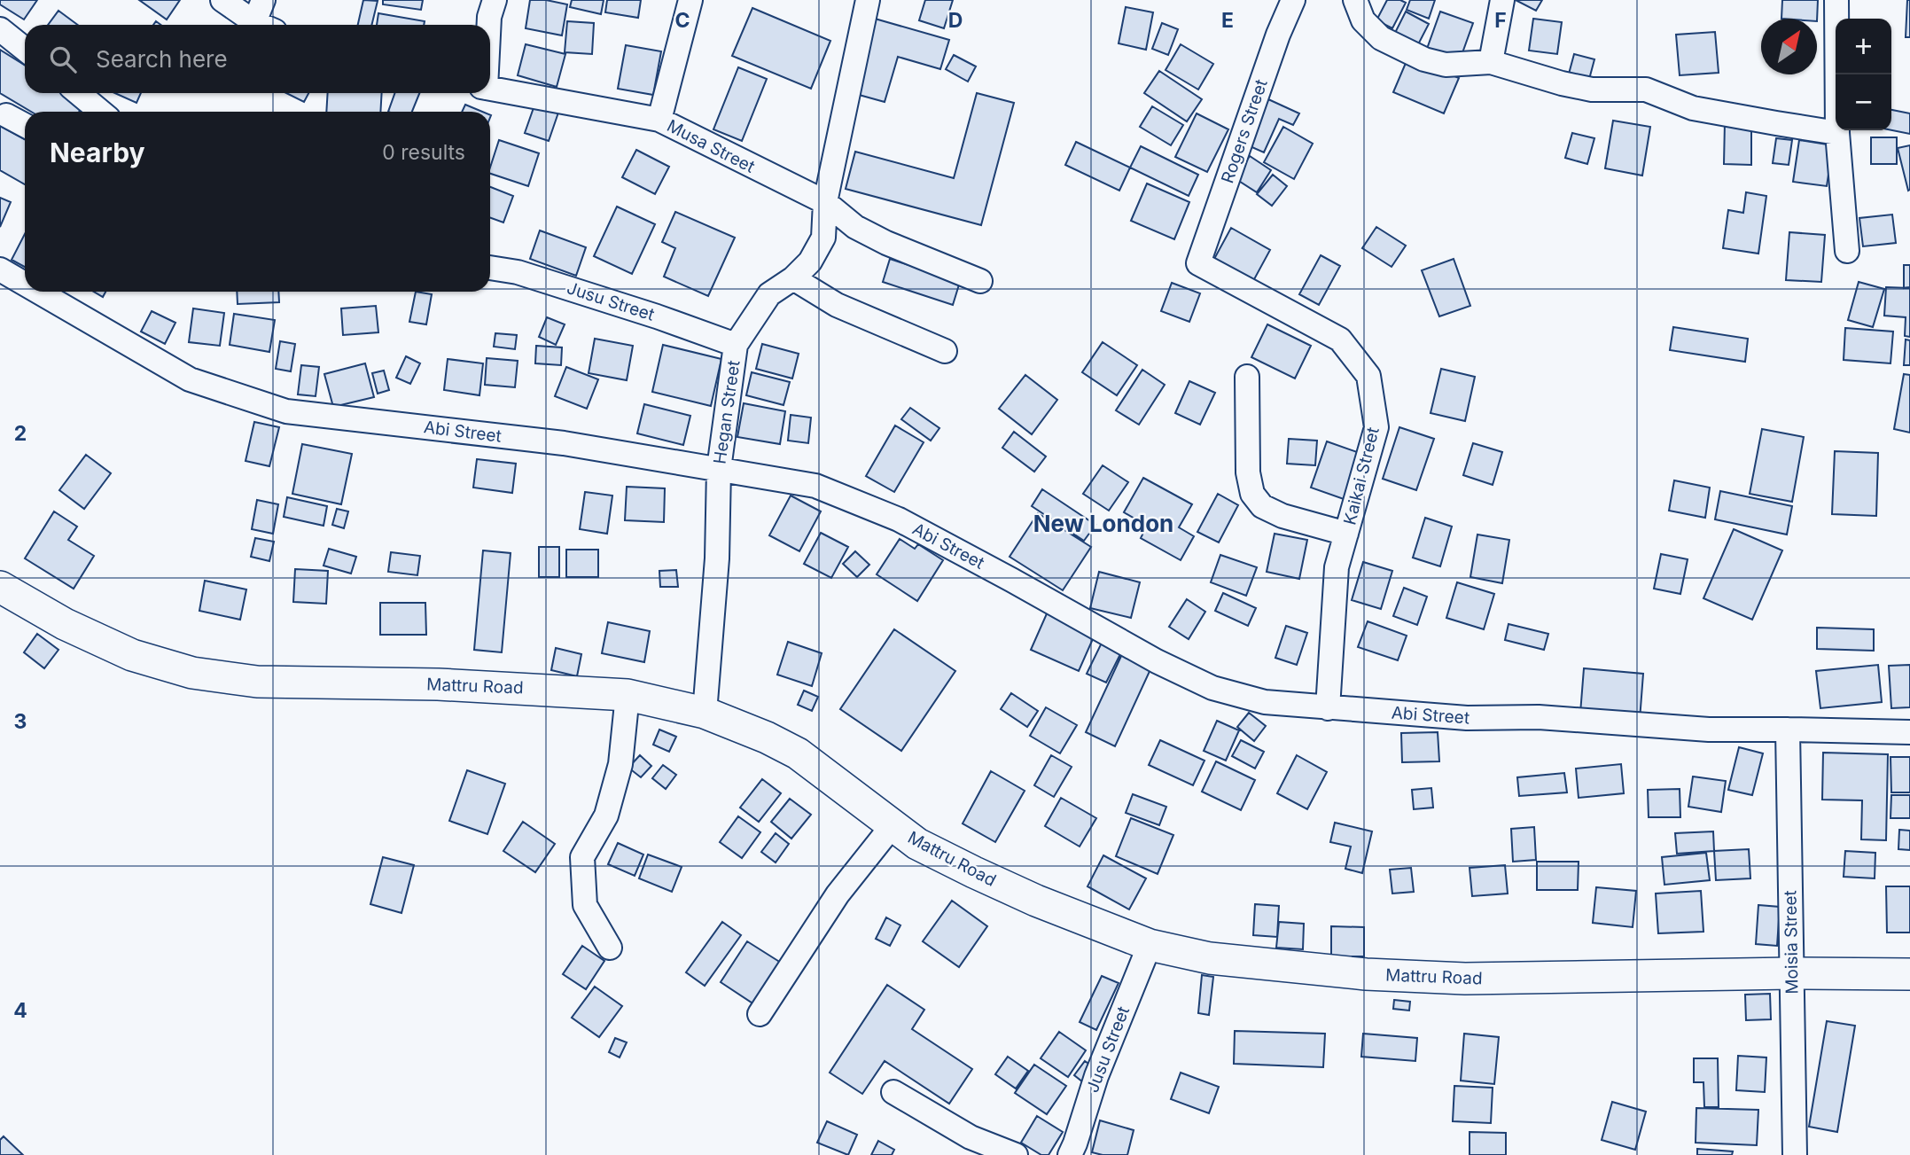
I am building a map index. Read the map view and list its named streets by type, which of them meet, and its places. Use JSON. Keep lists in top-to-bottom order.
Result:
{
  "streets": {
    "main road": ["Mattru Road"],
    "street": [
      "Rogers Street",
      "Musa Street",
      "Jusu Street",
      "Hegan Street",
      "Abi Street",
      "Kaikai Street",
      "Moisia Street"
    ]
  },
  "crossings": [
    ["Rogers Street", "Kaikai Street"],
    ["Musa Street", "Hegan Street"],
    ["Jusu Street", "Hegan Street"],
    ["Jusu Street", "Mattru Road"],
    ["Hegan Street", "Abi Street"],
    ["Hegan Street", "Mattru Road"],
    ["Abi Street", "Kaikai Street"],
    ["Abi Street", "Moisia Street"],
    ["Mattru Road", "Moisia Street"]
  ],
  "districts": ["New London"],
  "north": "top right",
  "page": {
    "map_buttons": ["+", "−"],
    "search": "Search here",
    "heading": ["Nearby", "0 results"]
  },
  "grid": {
    "columns": [
      "C",
      "D",
      "E",
      "F"
    ],
    "rows": ["2", "3", "4"]
  }
}
